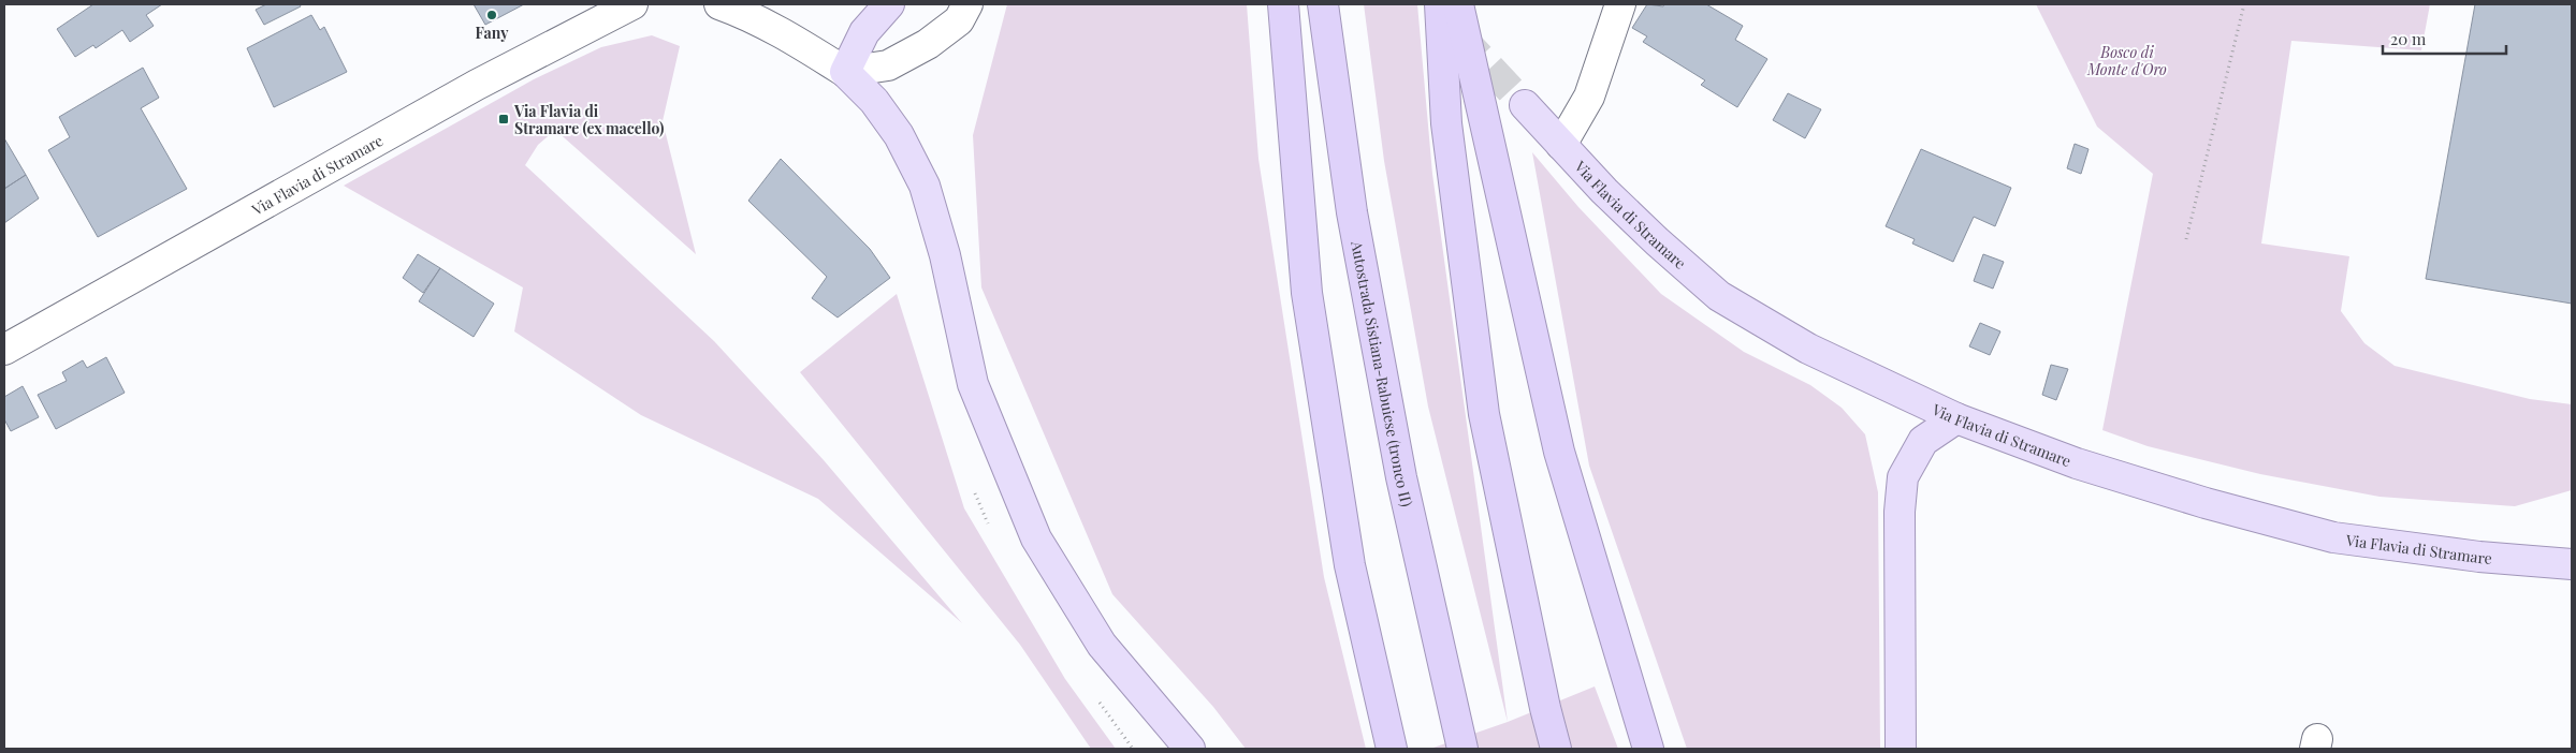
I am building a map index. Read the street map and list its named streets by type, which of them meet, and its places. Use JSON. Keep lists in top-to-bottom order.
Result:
{
  "streets": {
    "highway": ["Autostrada Sistiana-Rabuiese (tronco II)"],
    "main road": ["Via Flavia di Stramare"]
  },
  "parks": ["Bosco di Monte d'Oro"],
  "places": {
    "other": ["Fany"],
    "transit": ["Via Flavia di Stramare (ex macello)"]
  },
  "scale_bar": "20 m"
}
